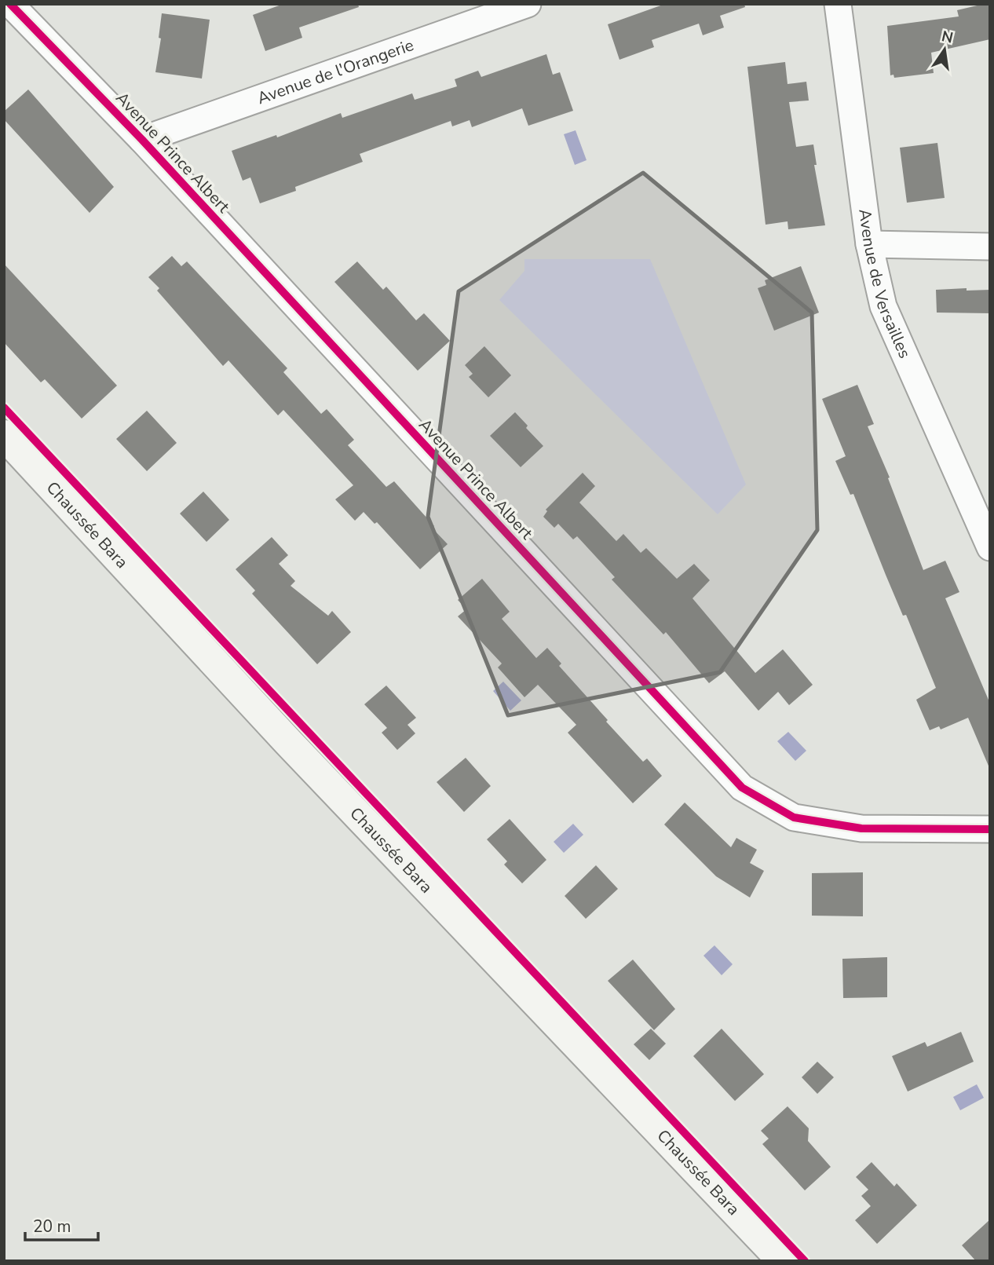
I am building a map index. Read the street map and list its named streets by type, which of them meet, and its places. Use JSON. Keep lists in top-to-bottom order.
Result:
{
  "streets": {
    "main road": ["Chaussée Bara"],
    "street": ["Avenue de l'Orangerie", "Avenue Prince Albert", "Avenue de Versailles"]
  },
  "crossings": [
    ["Avenue de l'Orangerie", "Avenue Prince Albert"]
  ],
  "scale_bar": "20 m",
  "north": "top"
}
